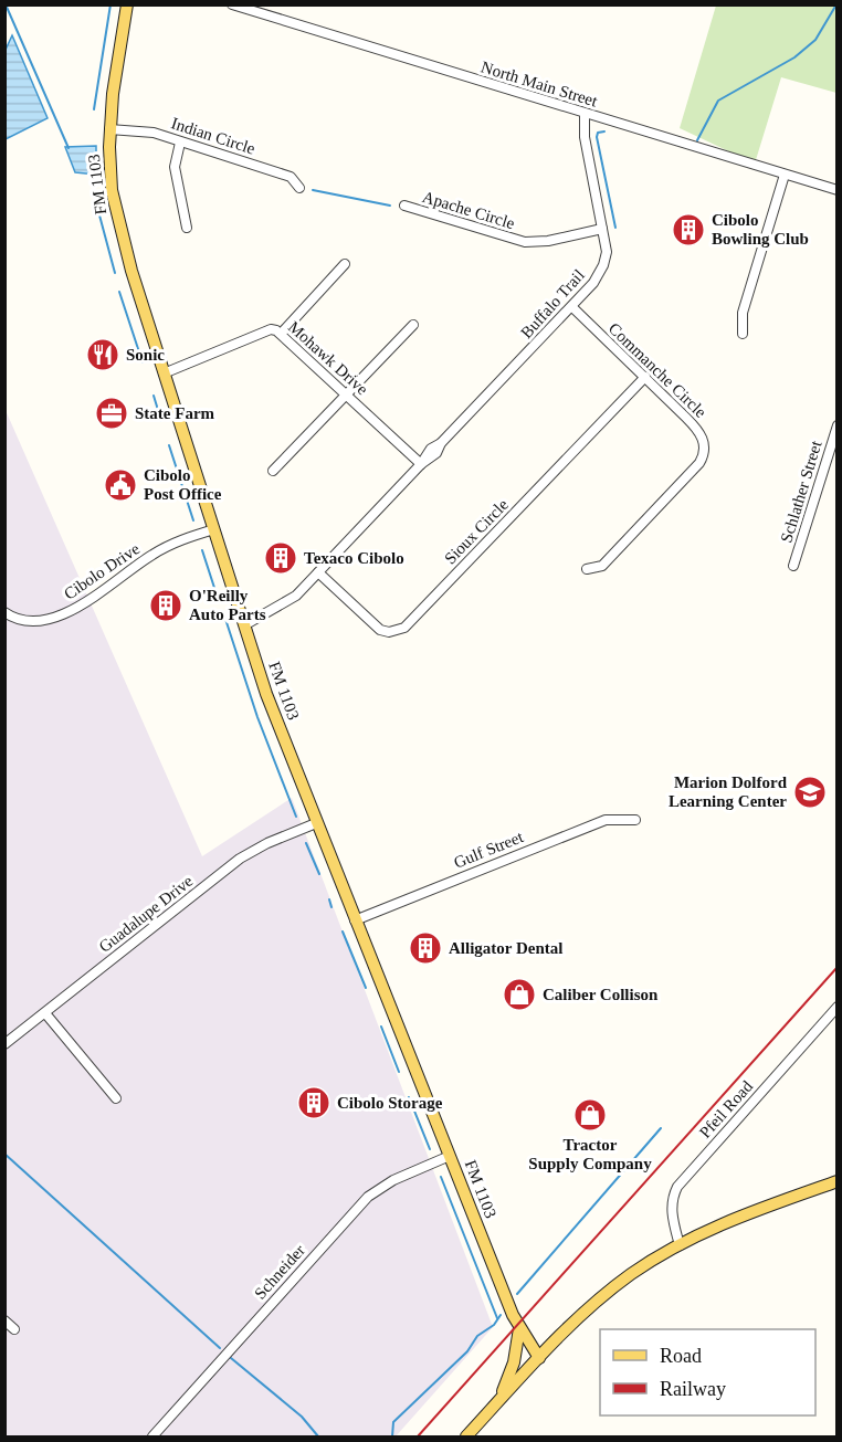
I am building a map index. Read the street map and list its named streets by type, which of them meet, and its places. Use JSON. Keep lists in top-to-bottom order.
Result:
{
  "streets": {
    "main road": ["FM 1103"],
    "street": [
      "North Main Street",
      "Indian Circle",
      "Apache Circle",
      "Buffalo Trail",
      "Mohawk Drive",
      "Commanche Circle",
      "Schlather Street",
      "Sioux Circle",
      "Cibolo Drive",
      "Gulf Street",
      "Guadalupe Drive",
      "Pfeil Road",
      "Schneider"
    ]
  },
  "crossings": [
    ["North Main Street", "Buffalo Trail"],
    ["Indian Circle", "FM 1103"],
    ["FM 1103", "Buffalo Trail"],
    ["FM 1103", "Mohawk Drive"],
    ["FM 1103", "Cibolo Drive"],
    ["FM 1103", "Gulf Street"],
    ["FM 1103", "Guadalupe Drive"],
    ["FM 1103", "Schneider"],
    ["Apache Circle", "Buffalo Trail"],
    ["Buffalo Trail", "Mohawk Drive"],
    ["Buffalo Trail", "Commanche Circle"],
    ["Buffalo Trail", "Sioux Circle"],
    ["Commanche Circle", "Sioux Circle"]
  ],
  "places": {
    "building": [
      "Cibolo Bowling Club",
      "Texaco Cibolo",
      "O'Reilly Auto Parts",
      "Alligator Dental",
      "Cibolo Storage"
    ],
    "restaurant": ["Sonic"],
    "office": ["State Farm"],
    "public building": ["Cibolo Post Office"],
    "school or university": ["Marion Dolford Learning Center"],
    "shop": ["Caliber Collison", "Tractor Supply Company"]
  },
  "legend": ["Road", "Railway"]
}
